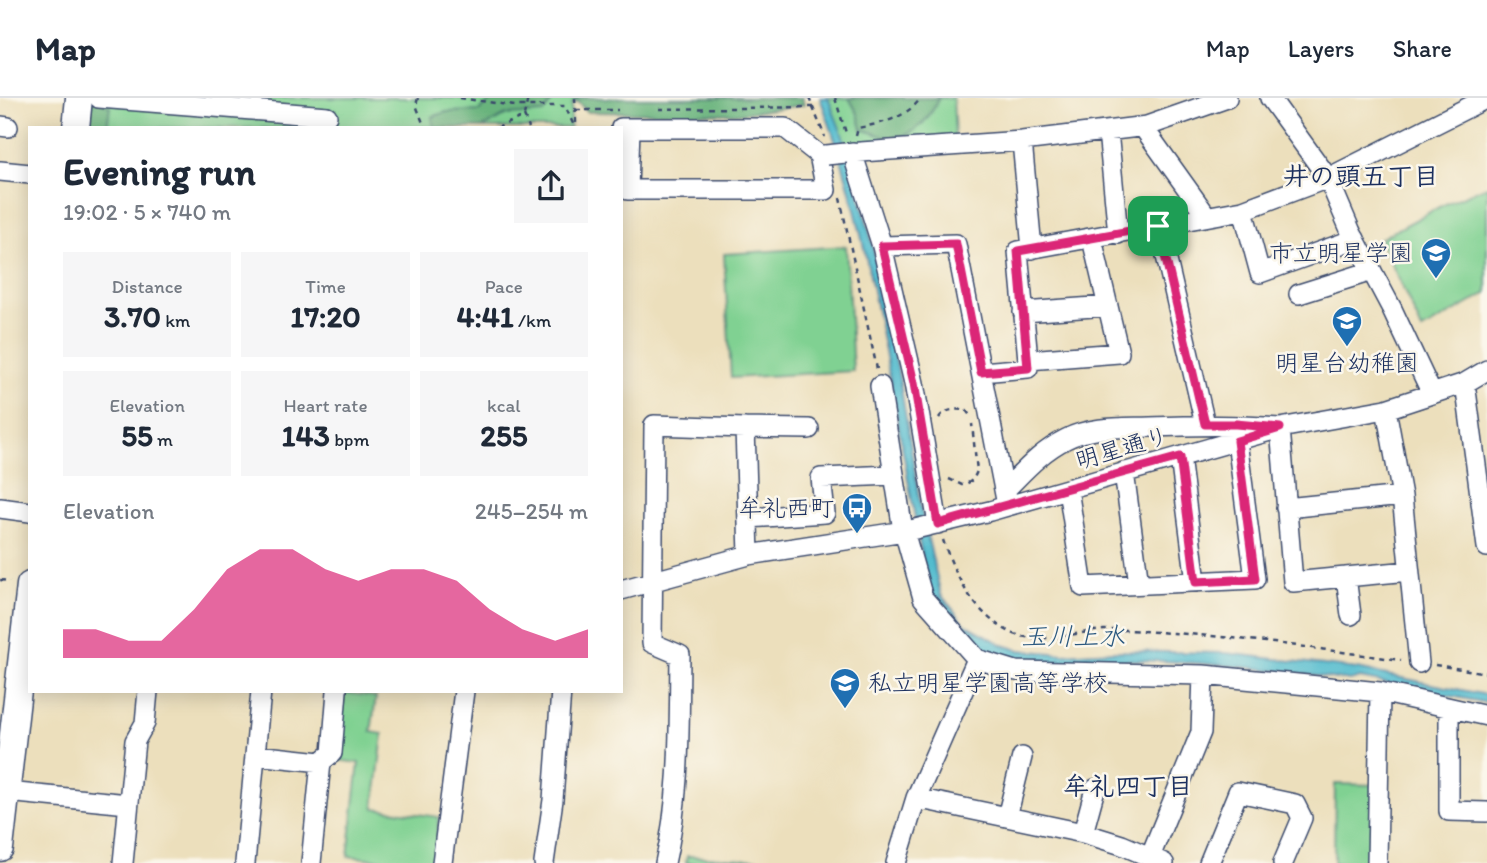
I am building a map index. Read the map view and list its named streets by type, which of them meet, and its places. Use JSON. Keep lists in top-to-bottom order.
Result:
{
  "streets": {
    "street": ["明星通り"]
  },
  "districts": ["井の頭五丁目", "牟礼四丁目"],
  "water": ["玉川上水"],
  "places": {
    "school or university": ["市立明星学園", "明星台幼稚園", "私立明星学園高等学校"],
    "bus stop": ["牟礼西町"]
  },
  "page": {
    "header": "Map",
    "nav": ["Map", "Layers", "Share"],
    "heading": ["Evening run", "19:02 · 5 × 740 m"],
    "stats": [
      ["Distance", "3.70 km"],
      ["Time", "17:20"],
      ["Pace", "4:41 /km"],
      ["Elevation", "55 m"],
      ["Heart rate", "143 bpm"],
      ["kcal", "255"]
    ],
    "chart": ["Elevation", "245–254 m"]
  }
}
